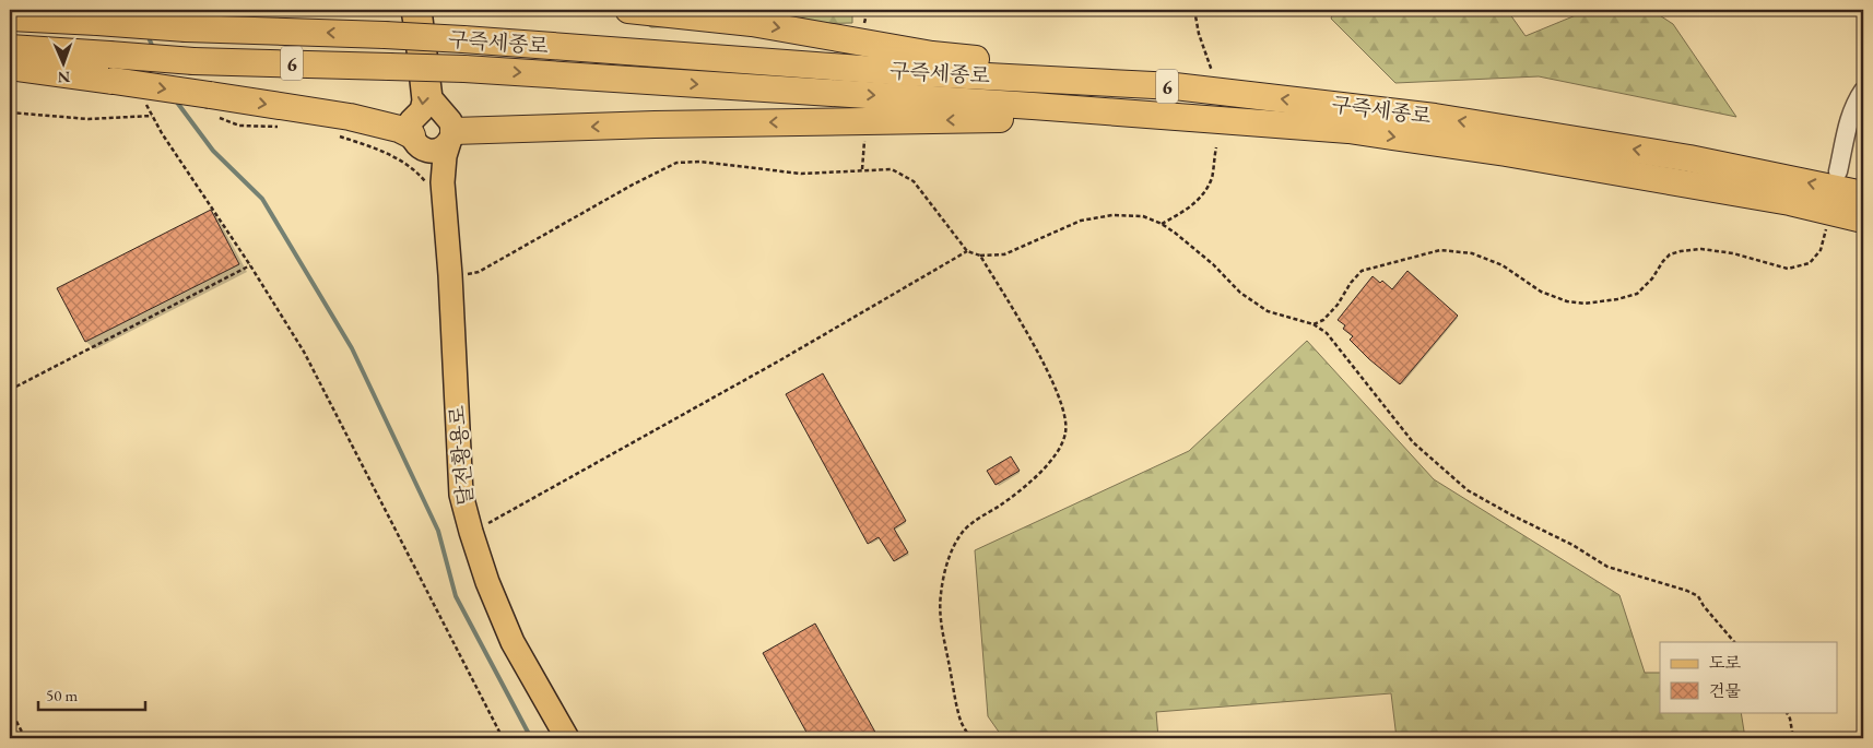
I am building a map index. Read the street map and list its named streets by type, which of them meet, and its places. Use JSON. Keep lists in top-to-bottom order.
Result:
{
  "streets": {
    "highway": ["구즉세종로", "6"],
    "main road": ["달전황용로"]
  },
  "legend": ["도로", "건물"],
  "scale_bar": "50 m",
  "north": "bottom"
}
